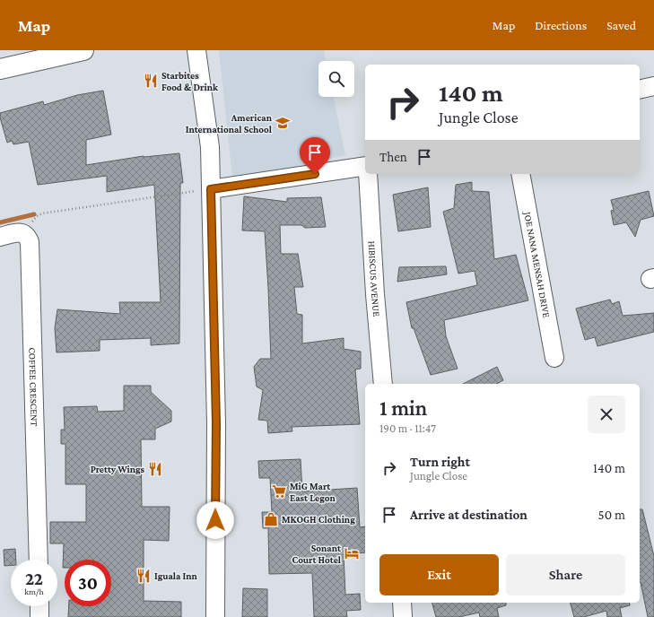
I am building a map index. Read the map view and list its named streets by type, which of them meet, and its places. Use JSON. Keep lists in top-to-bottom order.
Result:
{
  "streets": {
    "street": ["JOE NANA MENSAH DRIVE", "HIBISCUS AVENUE", "COFFEE CRESCENT"]
  },
  "places": {
    "restaurant": ["Starbites Food & Drink", "Pretty Wings", "Iguala Inn"],
    "school or university": ["American International School"],
    "supermarket": ["MiG Mart East Legon"],
    "shop": ["MKOGH Clothing"],
    "hotel": ["Sonant Court Hotel"]
  },
  "page": {
    "header": "Map",
    "nav": ["Map", "Directions", "Saved"],
    "turn": ["140 m", "Jungle Close"],
    "then": "Then",
    "heading": ["1 min", "190 m · 11:47"],
    "list": [
      {
        "name": "Turn right",
        "note": "Jungle Close",
        "value": "140 m"
      },
      {
        "name": "Arrive at destination",
        "value": "50 m"
      }
    ],
    "buttons": ["Exit", "Share"],
    "speed": "22 km/h",
    "limit": "30"
  }
}
